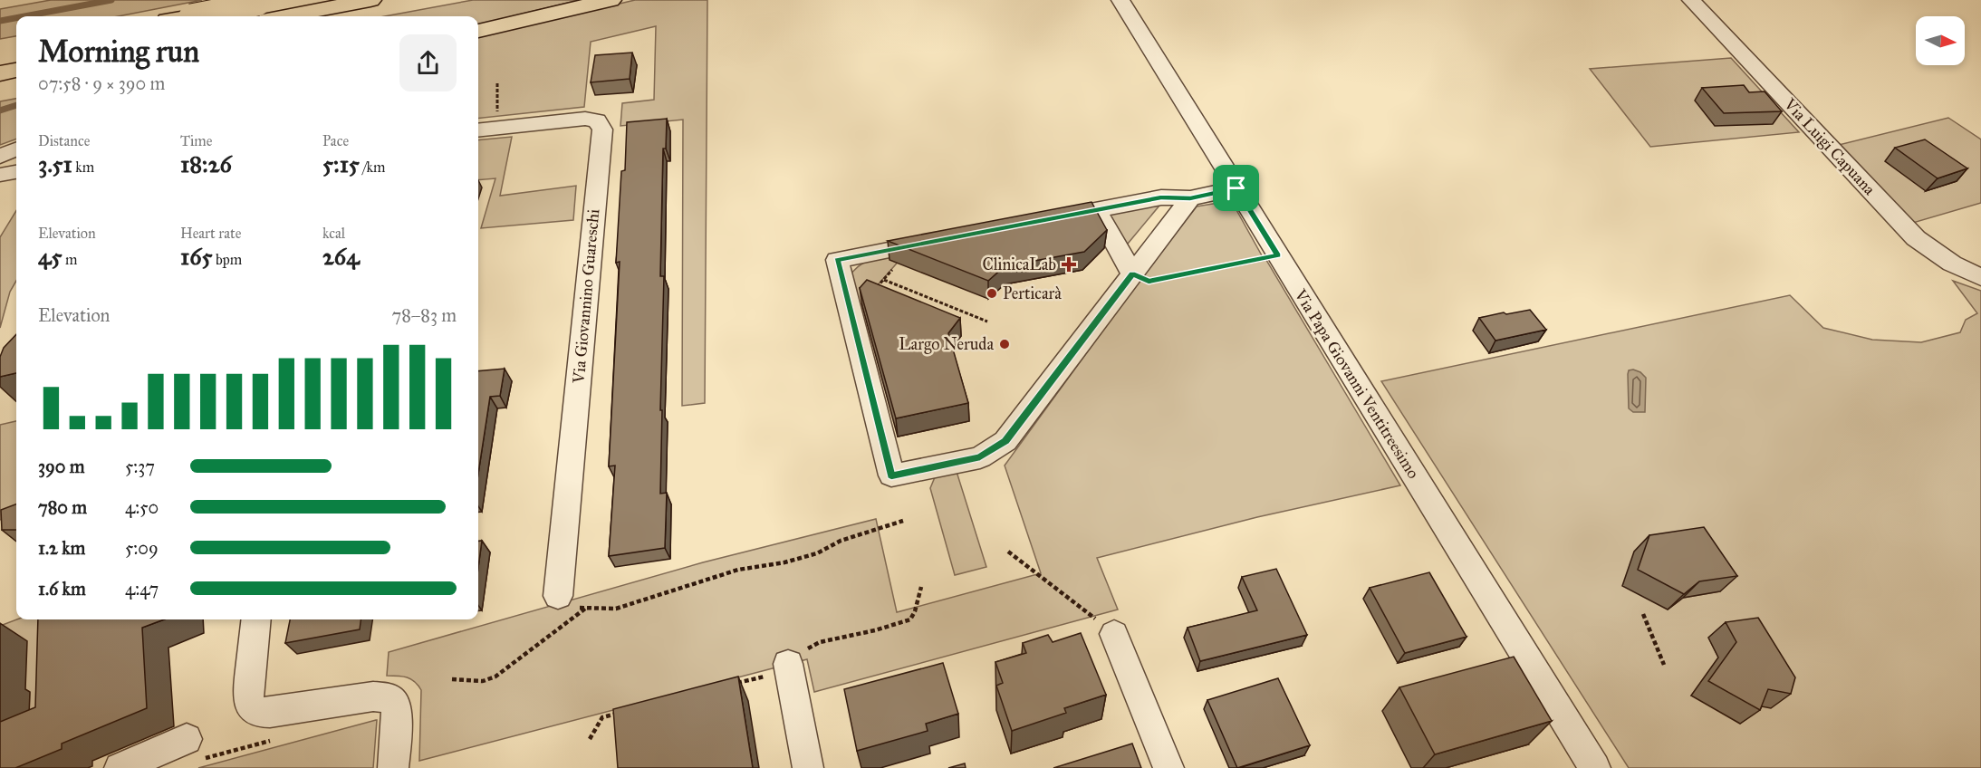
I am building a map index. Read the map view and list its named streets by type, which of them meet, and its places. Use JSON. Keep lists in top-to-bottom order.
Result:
{
  "streets": {
    "street": ["Via Luigi Capuana", "Via Giovannino Guareschi", "Via Papa Giovanni Ventitreesimo"]
  },
  "places": {
    "health": ["ClinicaLab"],
    "other": ["Perticarà", "Largo Neruda"]
  },
  "north": "right",
  "page": {
    "heading": ["Morning run", "07:58 · 9 × 390 m"],
    "stats": [
      ["Distance", "3.51 km"],
      ["Time", "18:26"],
      ["Pace", "5:15 /km"],
      ["Elevation", "45 m"],
      ["Heart rate", "165 bpm"],
      ["kcal", "264"]
    ],
    "chart": ["Elevation", "78–83 m"],
    "list": [
      {
        "name": "390 m",
        "note": "5:37"
      },
      {
        "name": "780 m",
        "note": "4:50"
      },
      {
        "name": "1.2 km",
        "note": "5:09"
      },
      {
        "name": "1.6 km",
        "note": "4:47"
      }
    ]
  }
}
